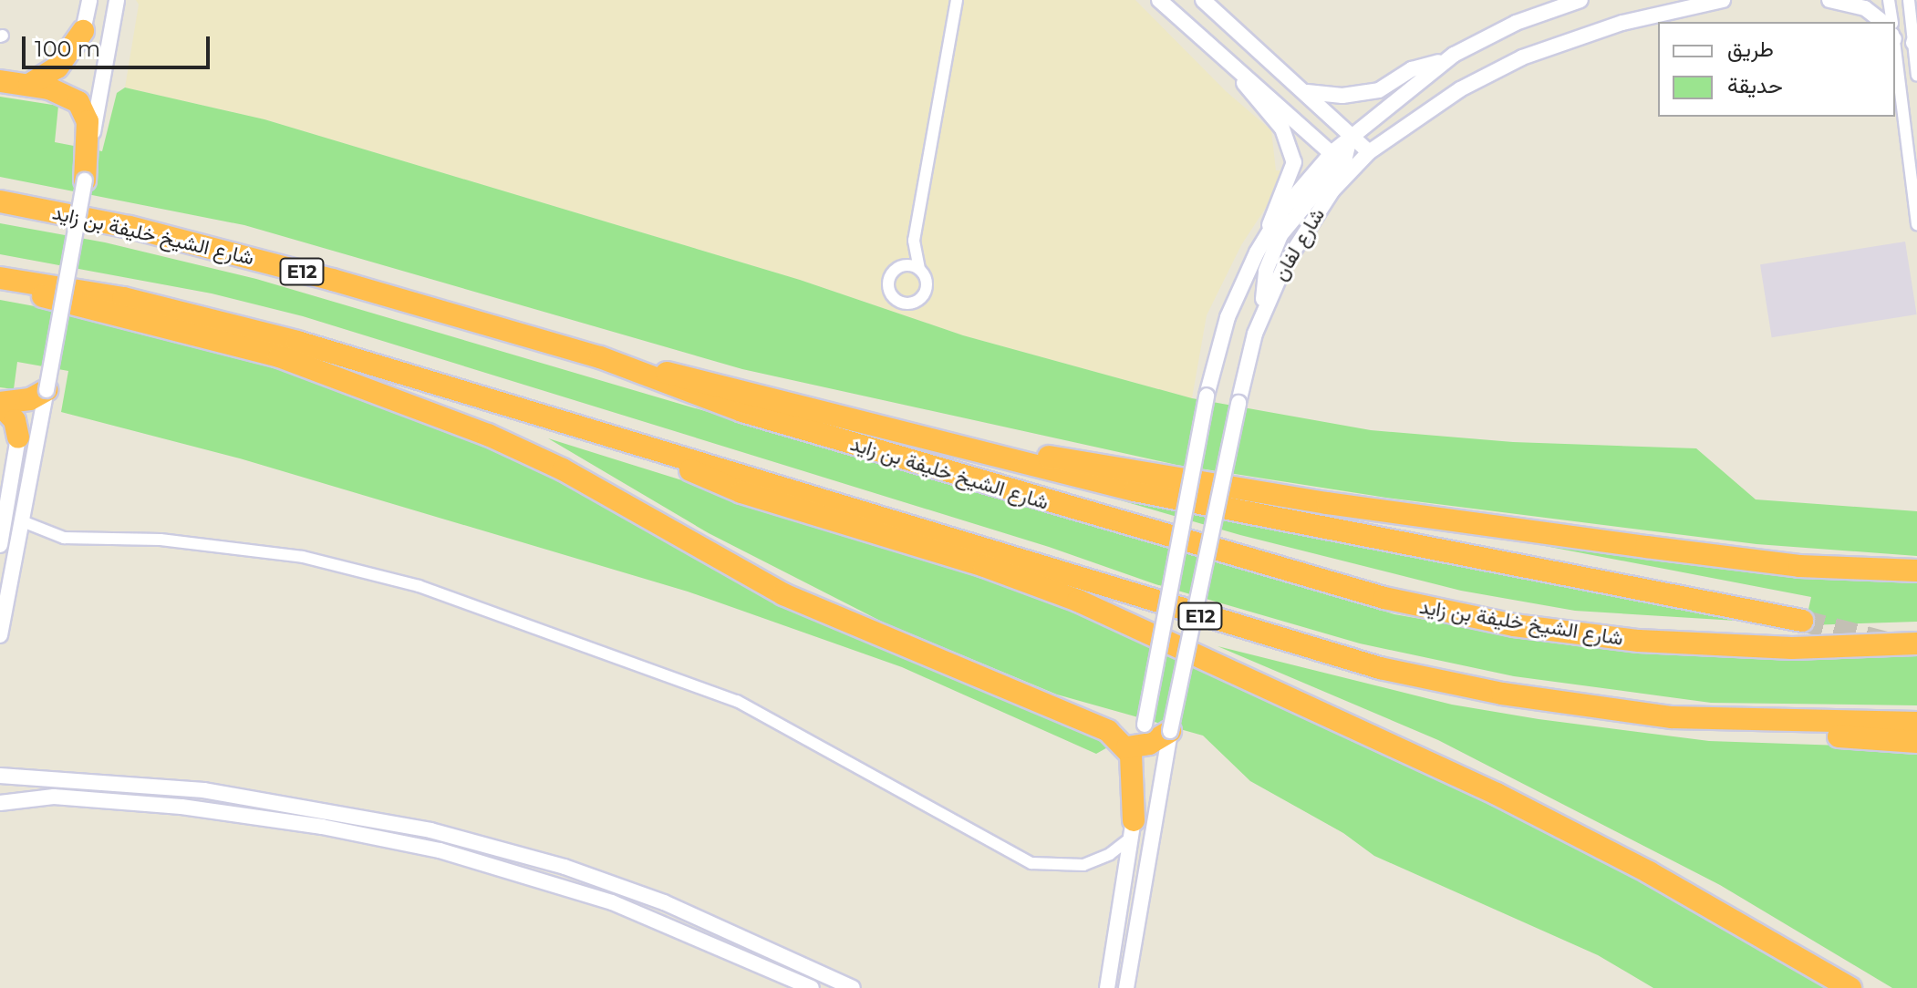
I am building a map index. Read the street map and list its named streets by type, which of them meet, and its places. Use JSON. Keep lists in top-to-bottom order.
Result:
{
  "streets": {
    "highway": ["شارع الشيخ خليفة بن زايد", "E12"],
    "street": ["شارع لفان"]
  },
  "legend": ["طريق", "حديقة"],
  "scale_bar": "100 m"
}
